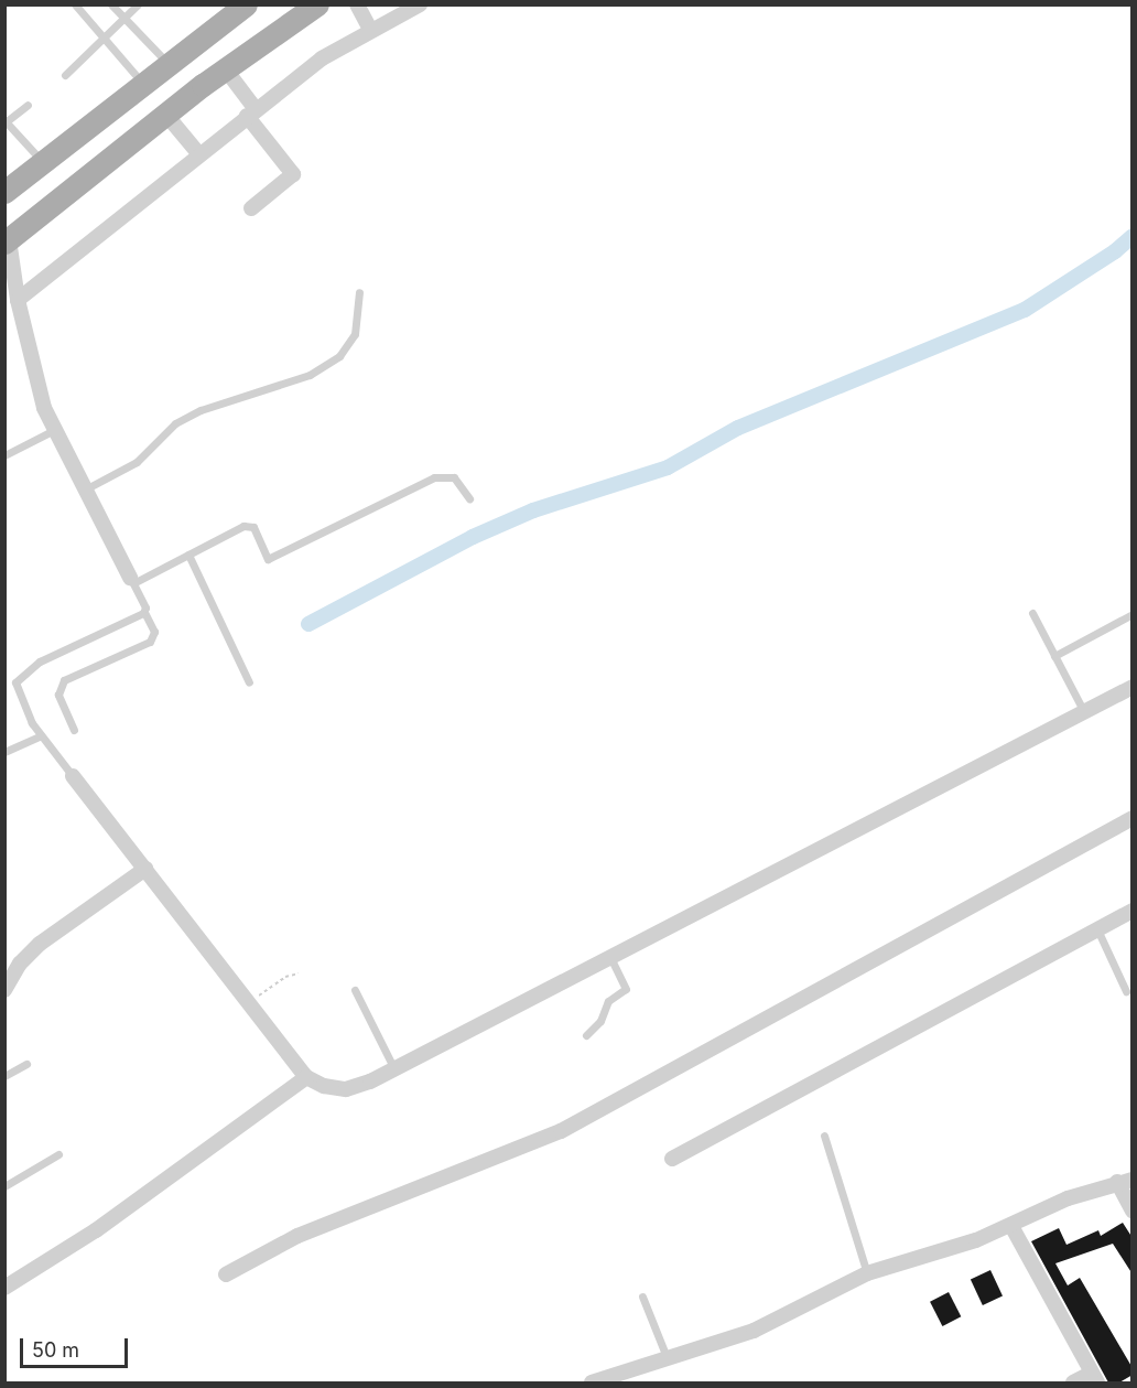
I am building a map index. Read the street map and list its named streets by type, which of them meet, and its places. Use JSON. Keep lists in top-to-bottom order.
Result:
{
  "scale_bar": "50 m"
}
